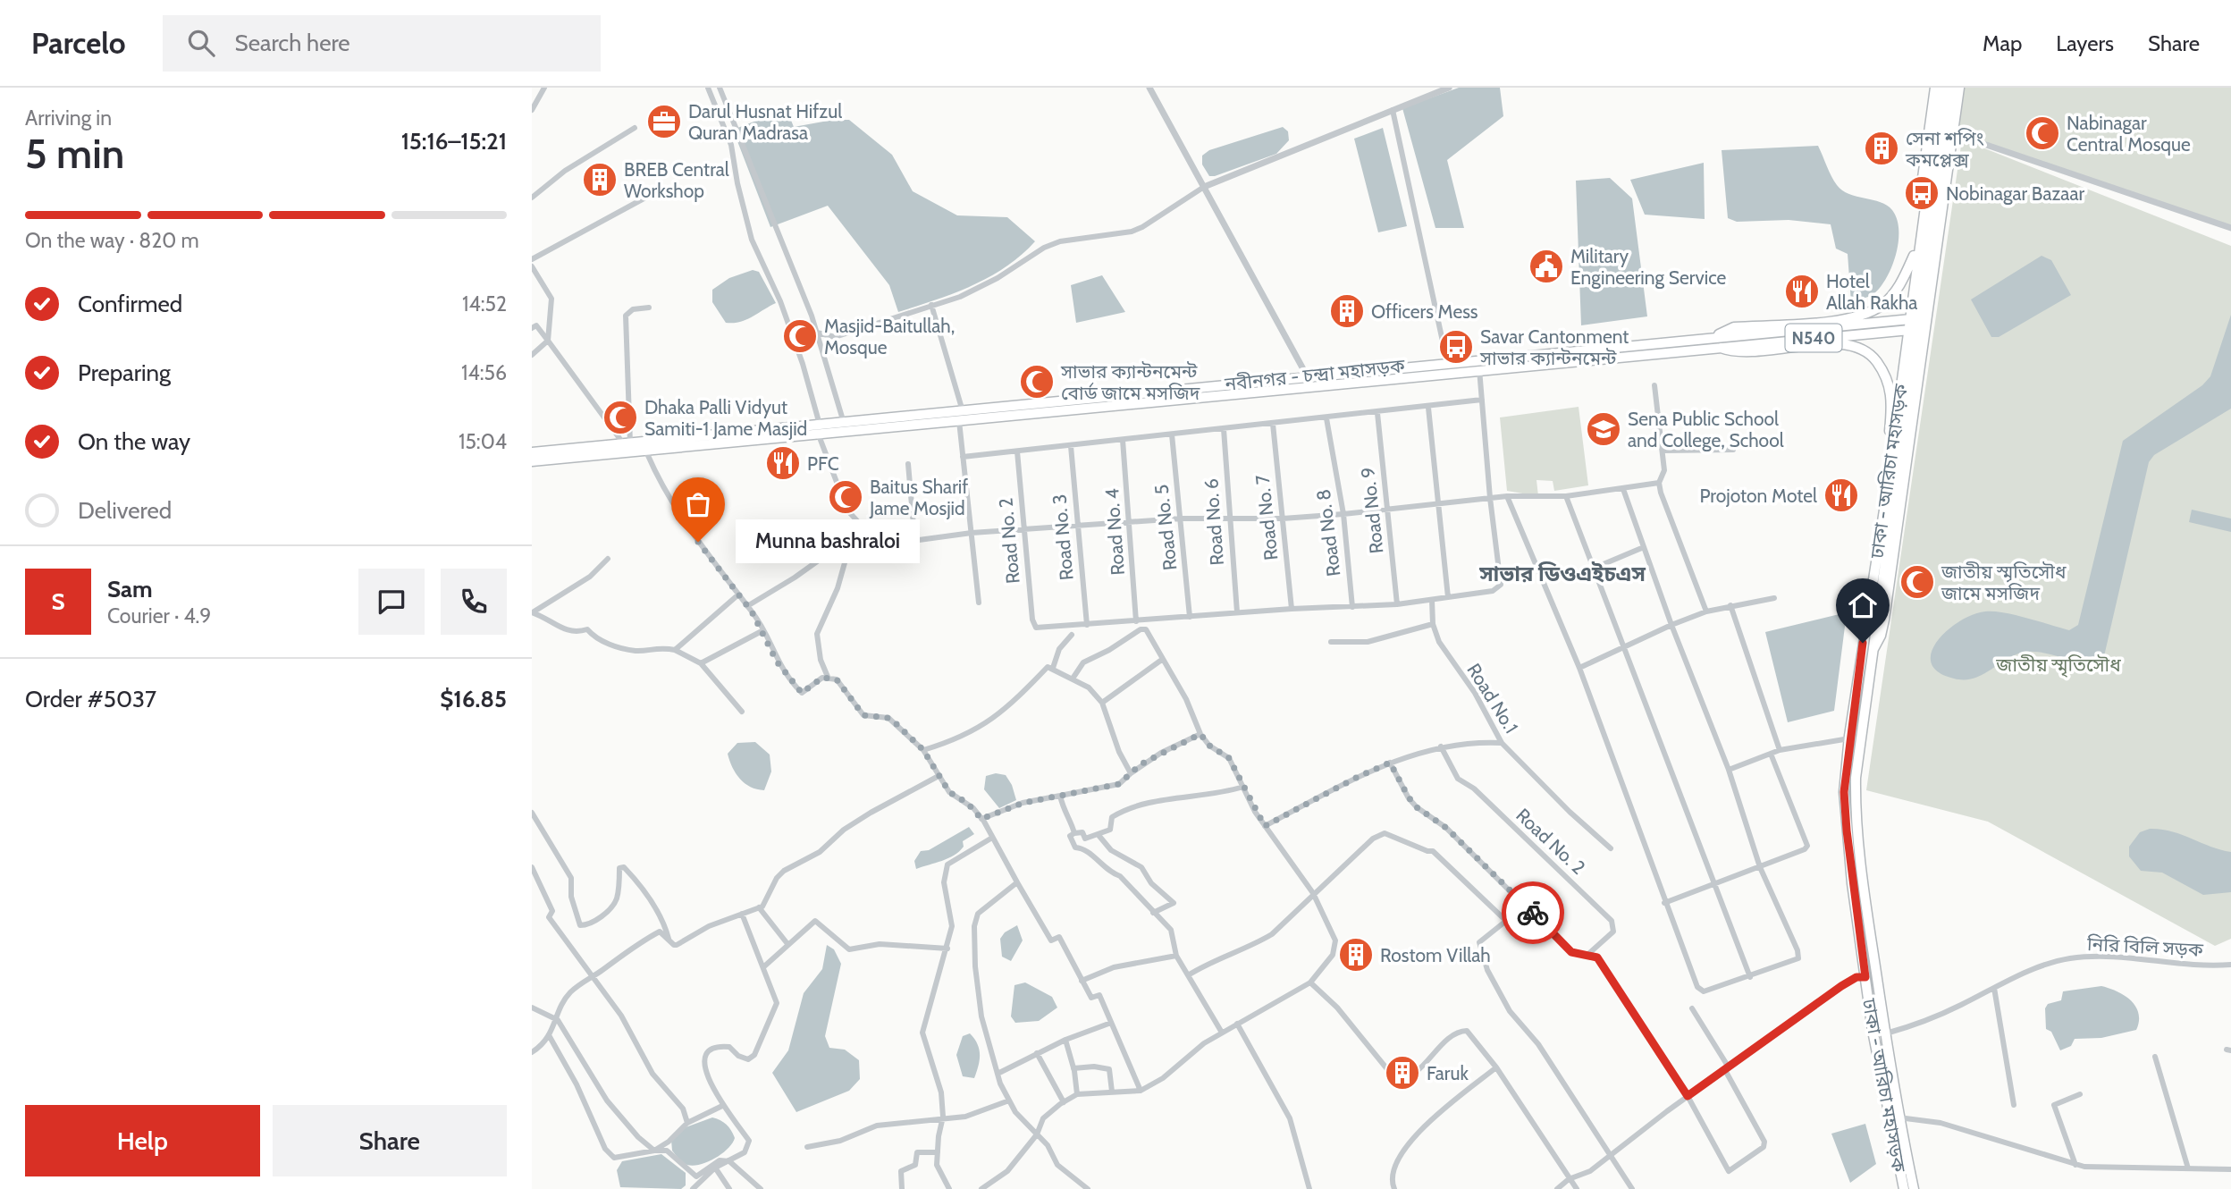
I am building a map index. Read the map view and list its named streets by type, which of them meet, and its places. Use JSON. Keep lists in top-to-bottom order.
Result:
{
  "streets": {
    "highway": ["N540", "নবীনগর - চন্দ্রা মহাসড়ক", "ঢাকা - আরিচা মহাসড়ক"],
    "street": [
      "Road No. 9",
      "Road No. 7",
      "Road No. 6",
      "Road No. 5",
      "Road No. 4",
      "Road No. 8",
      "Road No. 3",
      "Road No. 2",
      "Road No.1",
      "নিরি বিলি সড়ক"
    ]
  },
  "crossings": [
    ["নবীনগর - চন্দ্রা মহাসড়ক", "ঢাকা - আরিচা মহাসড়ক"],
    ["Road No. 3", "Road No. 2"]
  ],
  "districts": ["সাভার ডিওএইচএস"],
  "parks": ["জাতীয় স্মৃতিসৌধ"],
  "places": {
    "office": ["Darul Husnat Hifzul Quran Madrasa"],
    "mosque": [
      "Nabinagar Central Mosque",
      "Masjid-Baitullah, Mosque",
      "সাভার ক্যান্টনমেন্ট বোর্ড জামে মসজিদ",
      "Dhaka Palli Vidyut Samiti-1 Jame Masjid",
      "Baitus Sharif Jame Mosjid",
      "জাতীয় স্মৃতিসৌধ জামে মসজিদ"
    ],
    "building": [
      "সেনা শপিং কমপ্লেক্স",
      "BREB Central Workshop",
      "Officers Mess",
      "Rostom Villah",
      "Faruk"
    ],
    "bus stop": ["Nobinagar Bazaar", "Savar Cantonment সাভার ক্যান্টনমেন্ট"],
    "public building": ["Military Engineering Service"],
    "restaurant": ["Hotel Allah Rakha", "PFC", "Projoton Motel"],
    "school or university": ["Sena Public School and College, School"],
    "other": ["Munna bashraloi"]
  },
  "page": {
    "header": "Parcelo",
    "search": "Search here",
    "nav": ["Map", "Layers", "Share"],
    "heading": ["5 min", "Arriving in", "15:16–15:21"],
    "panel": [
      "Sam",
      "Courier · 4.9",
      "Order #5037",
      "$16.85"
    ],
    "bar": "On the way · 820 m",
    "list": [
      ["Confirmed", "14:52"],
      ["Preparing", "14:56"],
      ["On the way", "15:04"],
      "Delivered"
    ],
    "bubble": "Munna bashraloi",
    "round": "S",
    "buttons": ["Help", "Share"]
  }
}
